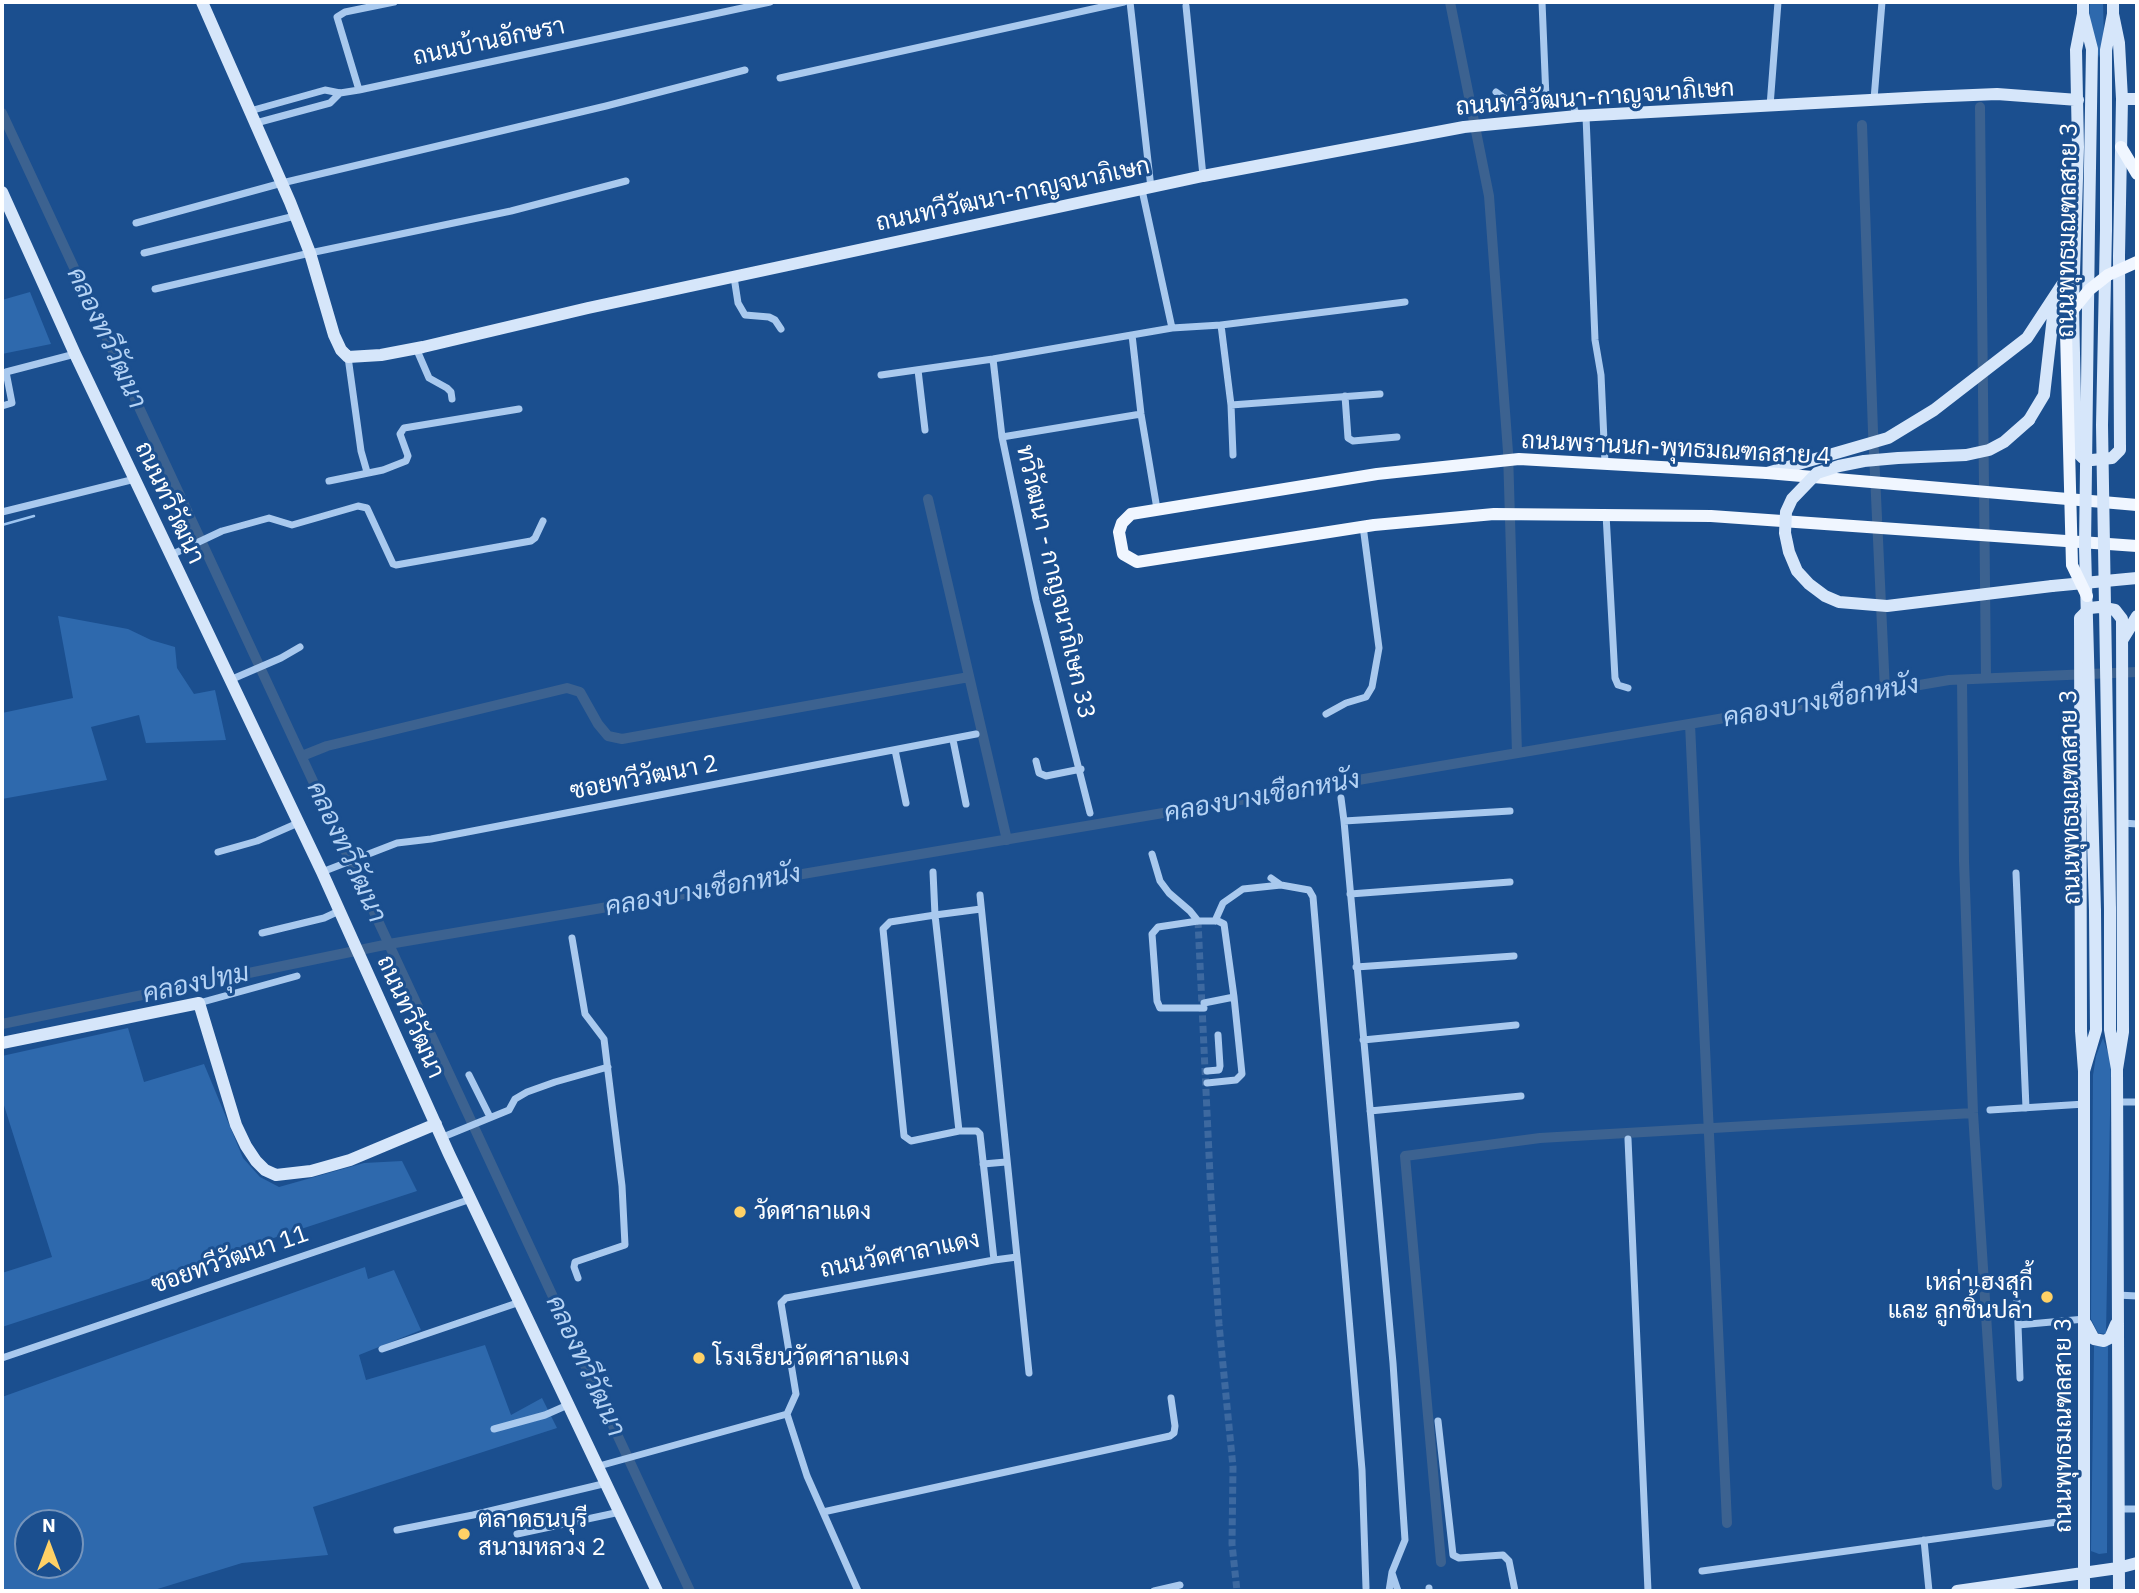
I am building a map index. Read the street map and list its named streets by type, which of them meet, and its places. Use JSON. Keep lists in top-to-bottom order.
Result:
{
  "streets": {
    "main road": [
      "ถนนทวีวัฒนา-กาญจนาภิเษก",
      "ถนนพุทธมณฑลสาย 3",
      "ถนนพรานนก-พุทธมณฑลสาย 4",
      "ถนนทวีวัฒนา"
    ],
    "street": [
      "ถนนบ้านอักษรา",
      "ทวีวัฒนา - กาญจนาภิเษก 33",
      "ซอยทวีวัฒนา 2",
      "ถนนวัดศาลาแดง",
      "ซอยทวีวัฒนา 11"
    ]
  },
  "crossings": [
    ["ถนนทวีวัฒนา", "ซอยทวีวัฒนา 2"],
    ["ถนนทวีวัฒนา", "ซอยทวีวัฒนา 11"]
  ],
  "water": ["คลองทวีวัฒนา", "คลองบางเชือกหนัง", "คลองปทุม"],
  "places": [
    "วัดศาลาแดง",
    "เหล่าเฮงสุกี้ และ ลูกชิ้นปลา",
    "โรงเรียนวัดศาลาแดง",
    "ตลาดธนบุรี สนามหลวง 2"
  ],
  "north": "top"
}
